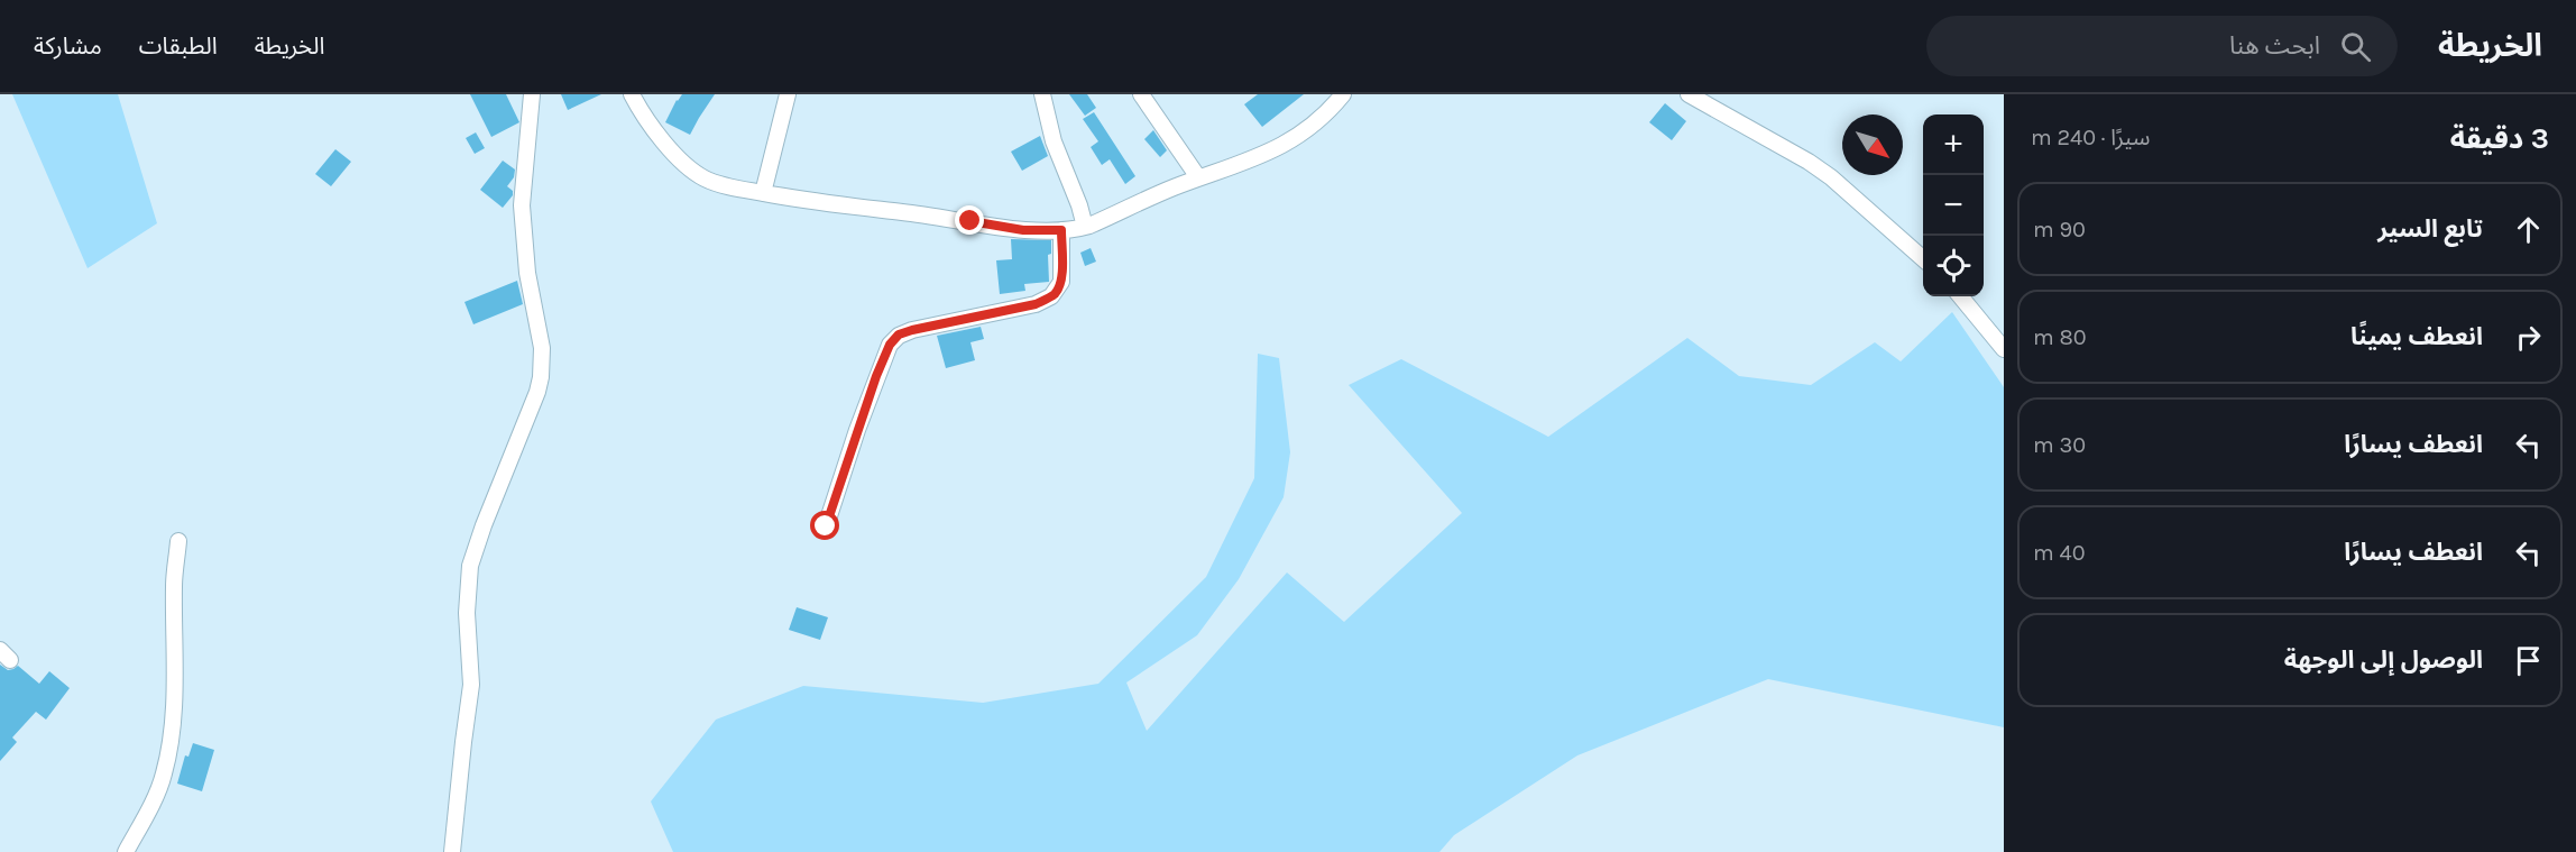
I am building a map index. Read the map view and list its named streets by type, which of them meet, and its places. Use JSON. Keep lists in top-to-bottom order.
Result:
{
  "north": "bottom right",
  "page": {
    "header": "الخريطة",
    "search": "ابحث هنا",
    "nav": ["الخريطة", "الطبقات", "مشاركة"],
    "heading": ["3 دقيقة", "سيرًا · 240 m"],
    "map_buttons": ["+", "−"],
    "list": [
      ["تابع السير", "90 m"],
      ["انعطف يمينًا", "80 m"],
      ["انعطف يسارًا", "30 m"],
      ["انعطف يسارًا", "40 m"],
      "الوصول إلى الوجهة"
    ]
  }
}
